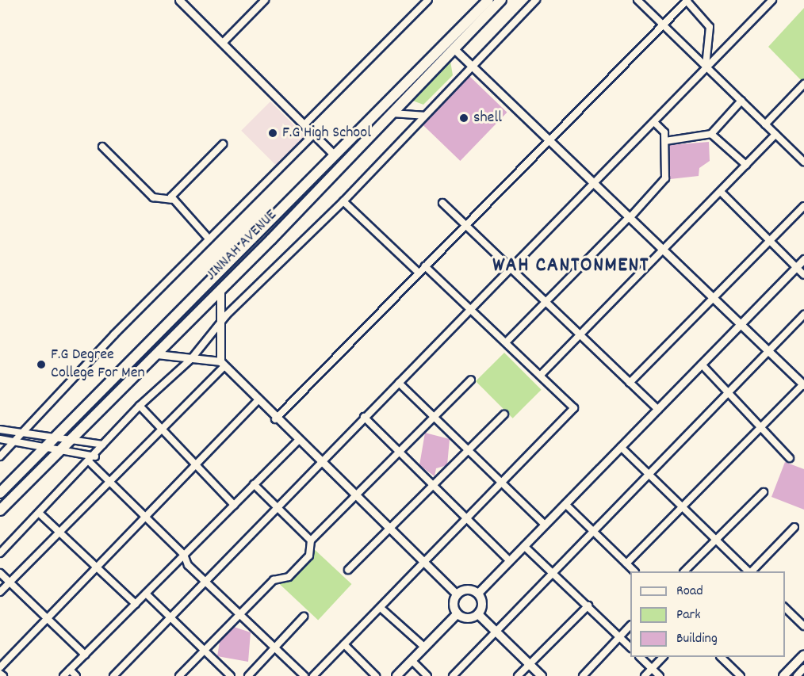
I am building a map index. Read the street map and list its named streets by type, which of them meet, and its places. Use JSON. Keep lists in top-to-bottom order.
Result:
{
  "streets": {
    "main road": ["JINNAH AVENUE"]
  },
  "districts": ["WAH CANTONMENT"],
  "places": ["shell", "F.G High School", "F.G Degree College For Men"],
  "legend": ["Road", "Park", "Building"]
}
